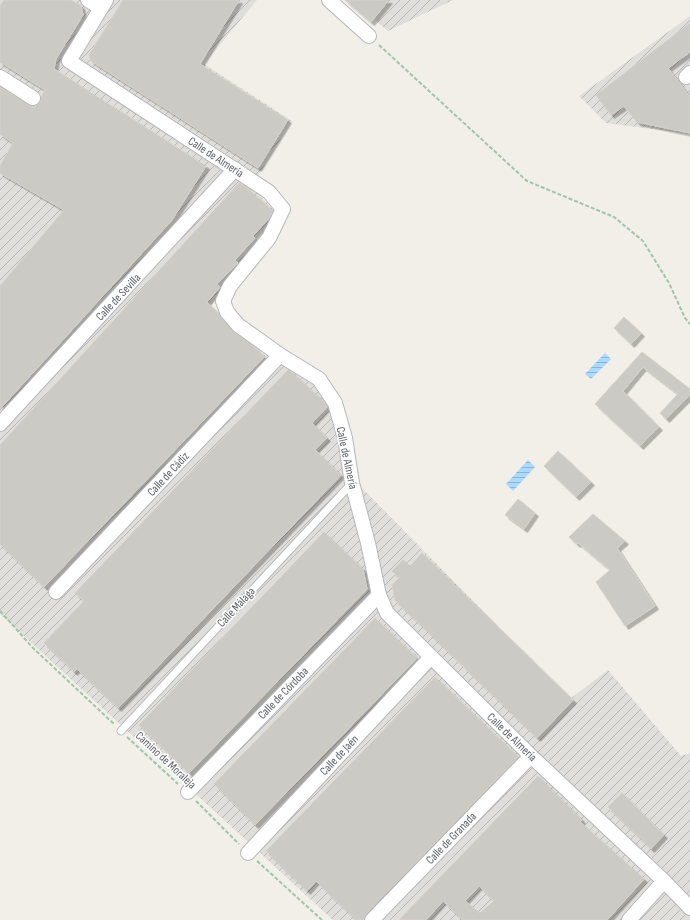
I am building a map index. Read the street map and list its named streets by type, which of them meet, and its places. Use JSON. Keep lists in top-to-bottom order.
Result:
{
  "streets": {
    "street": [
      "Calle de Almería",
      "Calle de Sevilla",
      "Calle de Cádiz",
      "Calle de Córdoba",
      "Calle de Jaén",
      "Calle de Granada"
    ],
    "lane": ["Calle Málaga"],
    "path": ["Camino de Moraleja"]
  },
  "crossings": [
    ["Calle de Almería", "Calle de Sevilla"],
    ["Calle de Almería", "Calle de Cádiz"],
    ["Calle de Almería", "Calle Málaga"],
    ["Calle de Almería", "Calle de Córdoba"],
    ["Calle de Almería", "Calle de Jaén"],
    ["Calle de Almería", "Calle de Granada"],
    ["Calle Málaga", "Camino de Moraleja"],
    ["Calle de Córdoba", "Camino de Moraleja"],
    ["Calle de Jaén", "Camino de Moraleja"]
  ]
}
